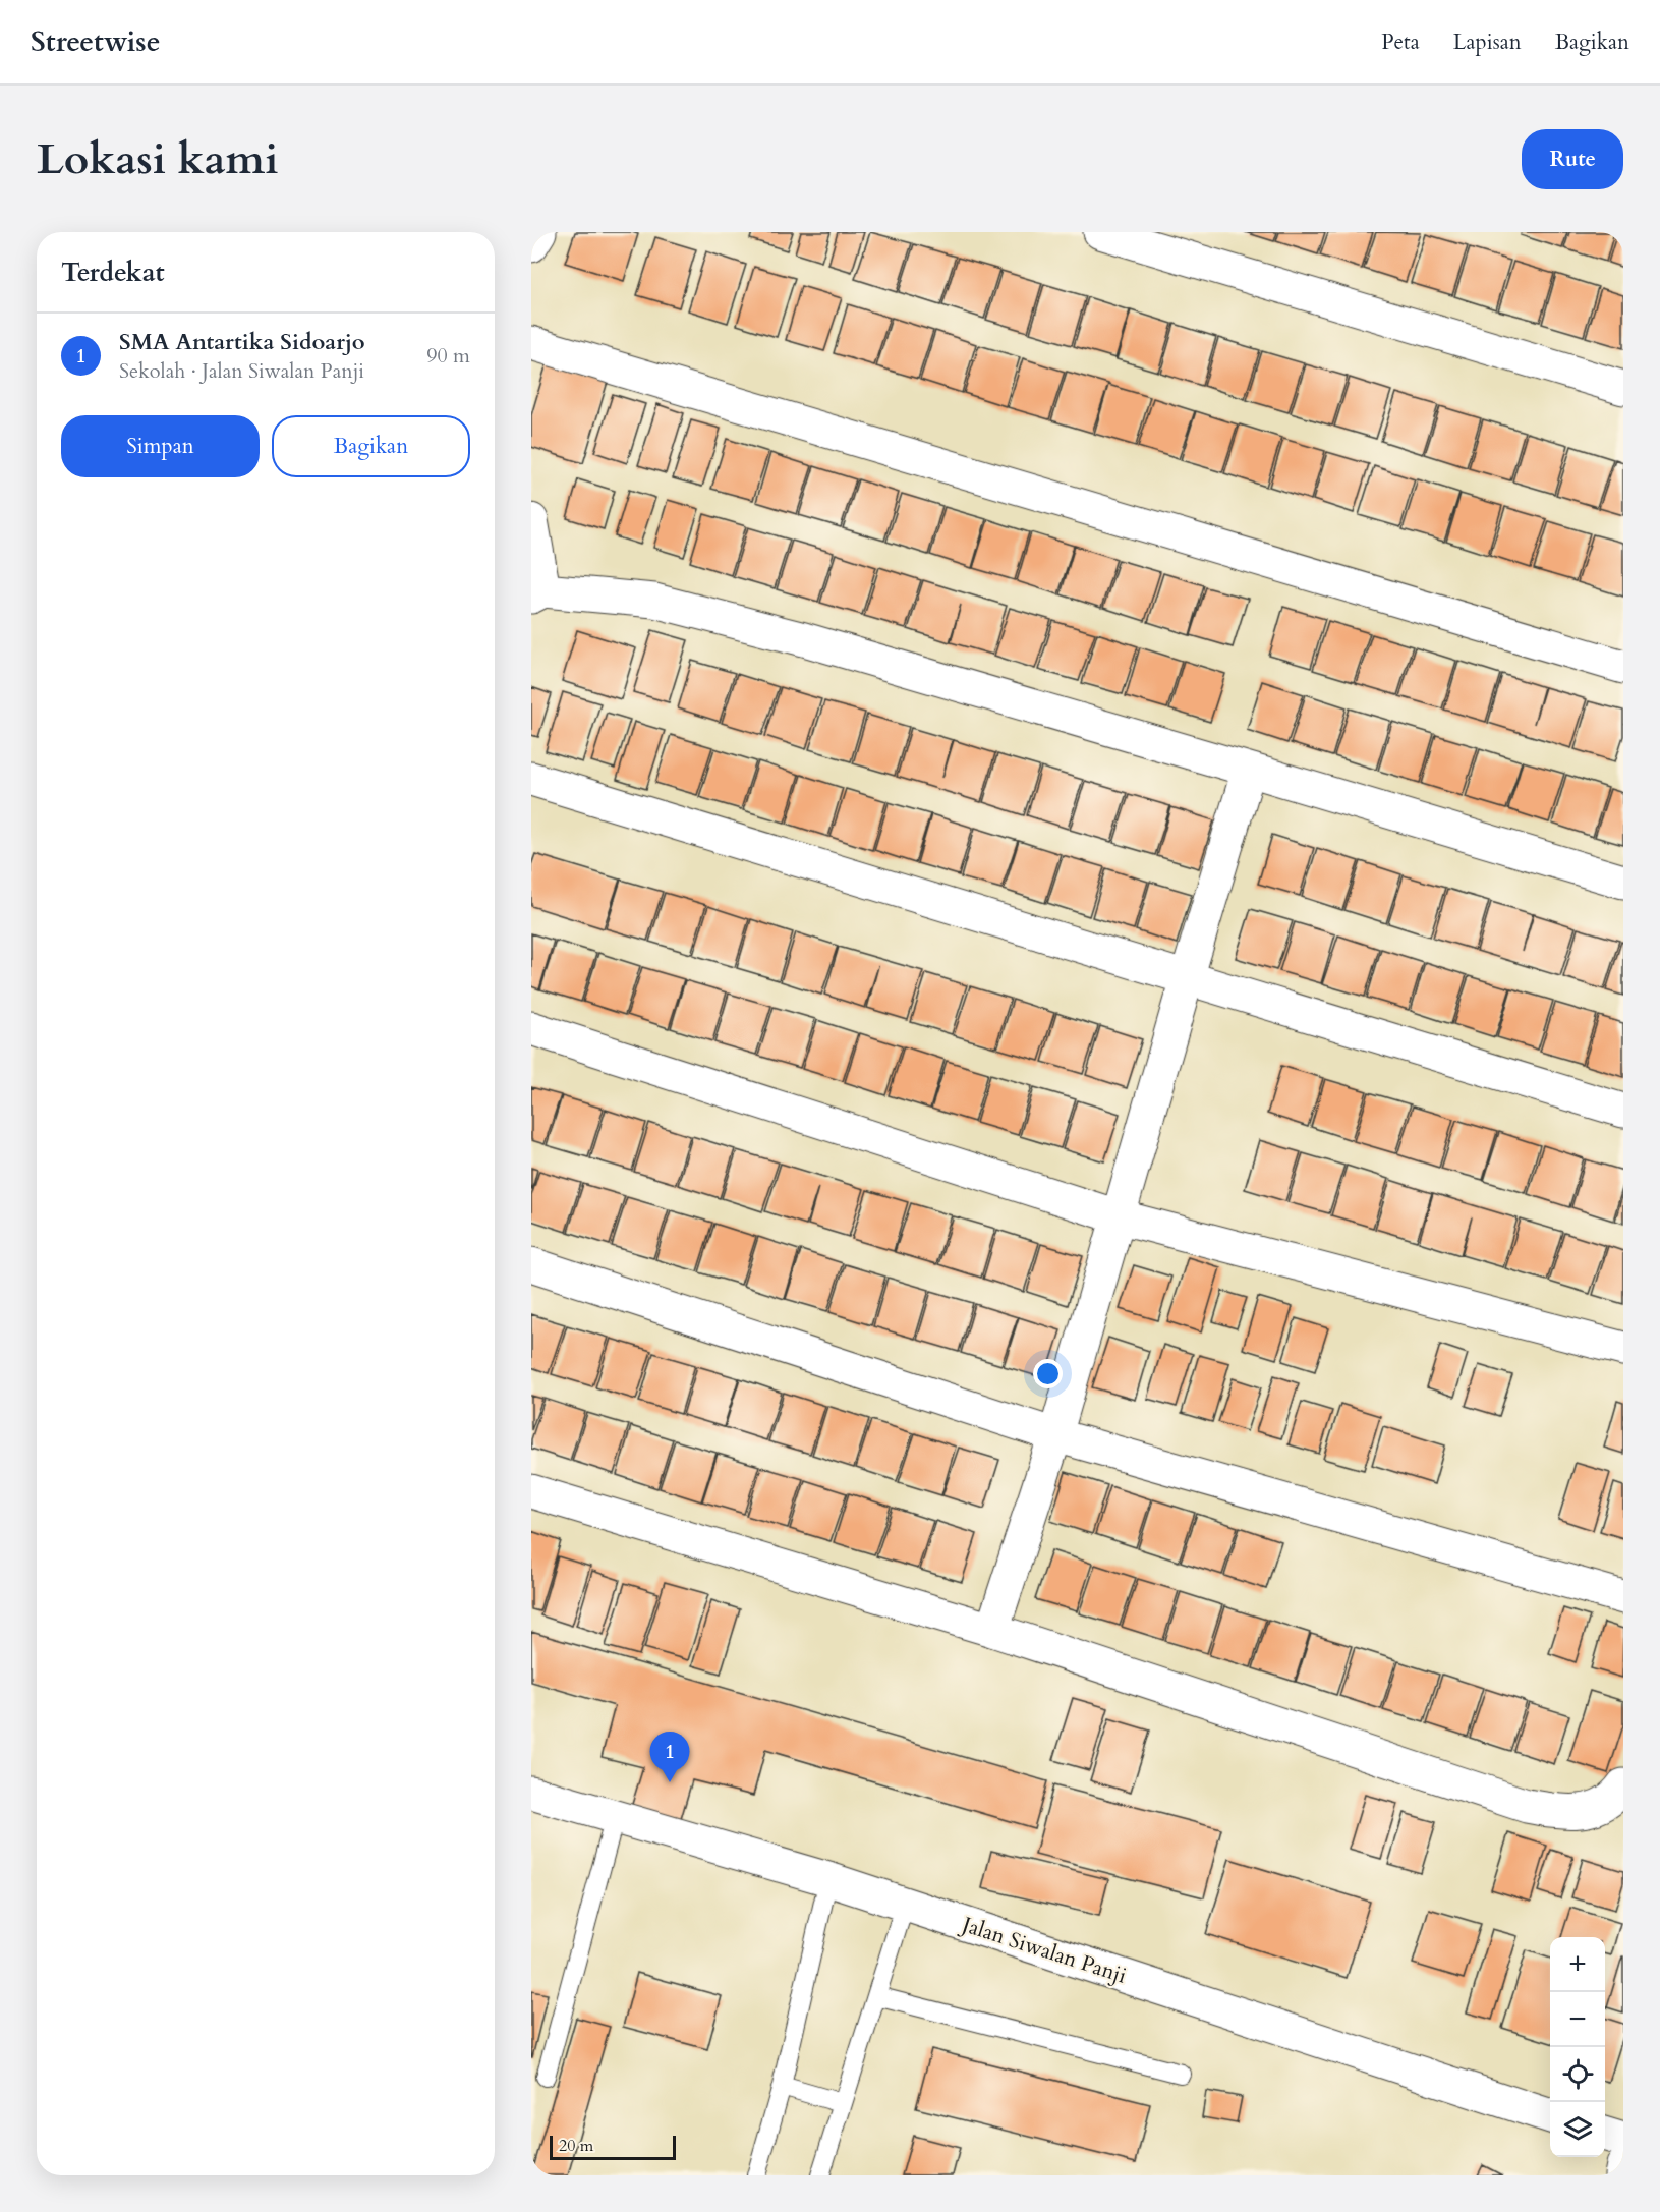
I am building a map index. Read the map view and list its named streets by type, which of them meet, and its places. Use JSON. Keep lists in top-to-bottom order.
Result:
{
  "streets": {
    "street": ["Jalan Siwalan Panji"]
  },
  "scale_bar": "20 m",
  "page": {
    "header": "Streetwise",
    "nav": ["Peta", "Lapisan", "Bagikan"],
    "buttons": [
      "Rute",
      ["Simpan", "Bagikan"]
    ],
    "title": "Lokasi kami",
    "heading": "Terdekat",
    "list": [
      {
        "mark": "1",
        "name": "SMA Antartika Sidoarjo",
        "note": "Sekolah · Jalan Siwalan Panji",
        "value": "90 m"
      }
    ],
    "pins": "1",
    "map_buttons": ["+", "−"],
    "scale": "20 m"
  }
}
